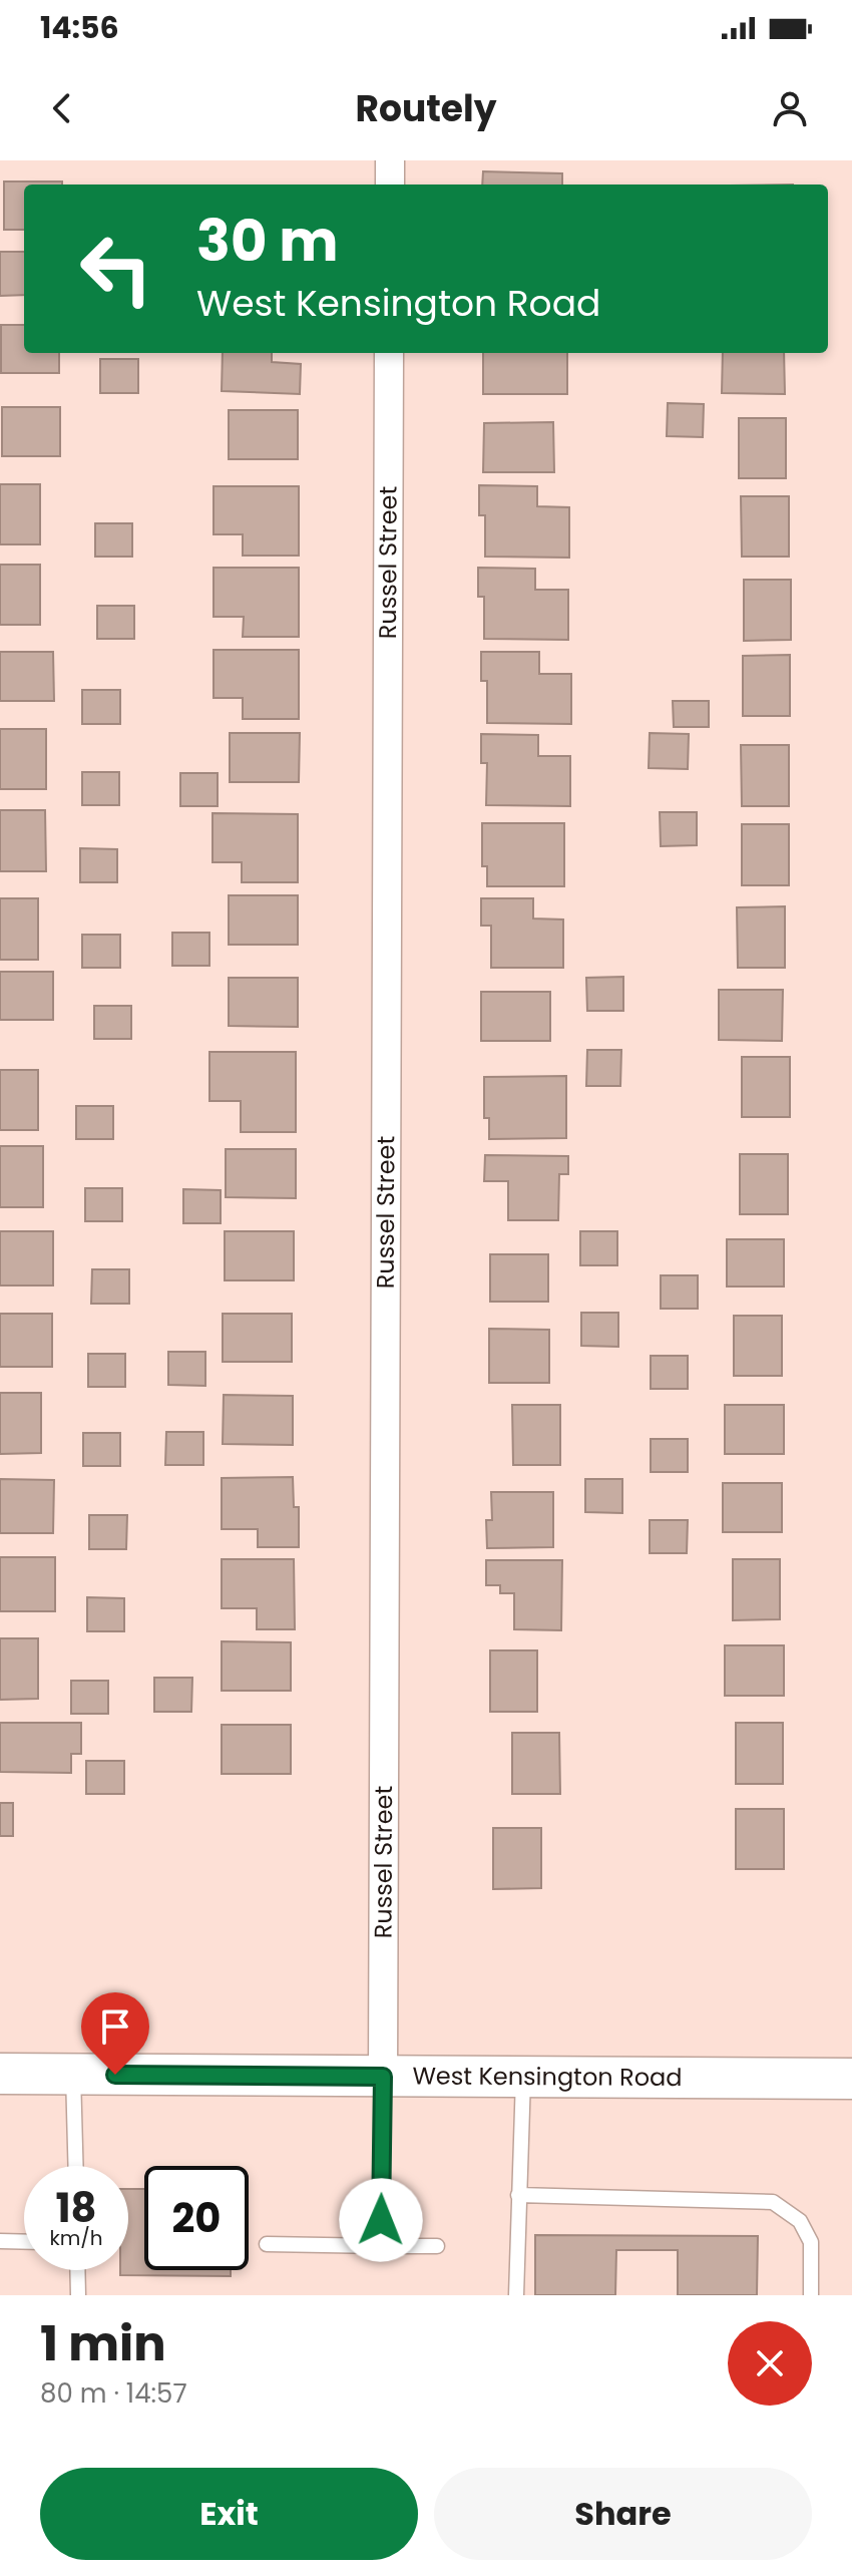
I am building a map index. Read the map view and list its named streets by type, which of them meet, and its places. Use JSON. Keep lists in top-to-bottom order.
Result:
{
  "streets": {
    "main road": ["West Kensington Road"],
    "street": ["Russel Street"]
  },
  "crossings": [
    ["Russel Street", "West Kensington Road"]
  ],
  "page": {
    "status": "14:56",
    "header": "Routely",
    "turn": ["30 m", "West Kensington Road"],
    "speed": "18 km/h",
    "limit": "20",
    "heading": ["1 min", "80 m · 14:57"],
    "buttons": ["Exit", "Share"]
  }
}
